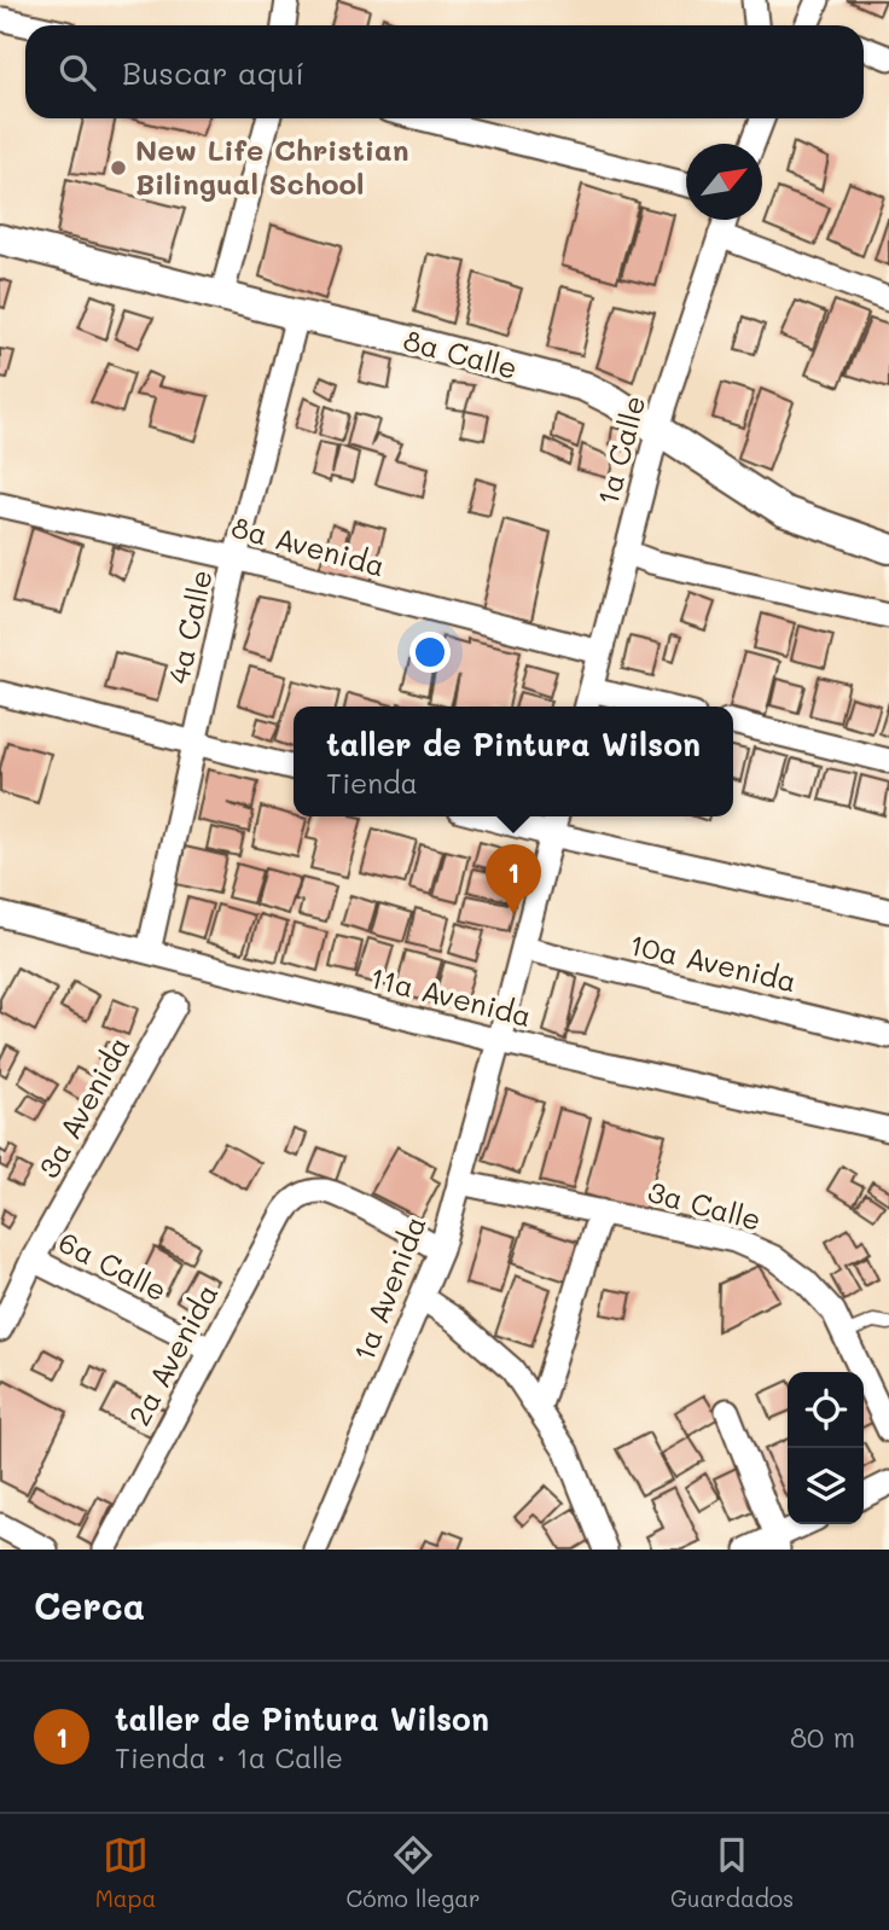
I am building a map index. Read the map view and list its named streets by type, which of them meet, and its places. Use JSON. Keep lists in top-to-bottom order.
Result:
{
  "streets": {
    "street": [
      "8a Calle",
      "1a Calle",
      "8a Avenida",
      "4a Calle",
      "10a Avenida",
      "11a Avenida",
      "3a Avenida",
      "3a Calle",
      "6a Calle",
      "1a Avenida",
      "2a Avenida"
    ]
  },
  "crossings": [
    ["8a Calle", "1a Calle"],
    ["8a Calle", "4a Calle"],
    ["1a Calle", "8a Avenida"],
    ["8a Avenida", "4a Calle"],
    ["4a Calle", "11a Avenida"],
    ["11a Avenida", "1a Avenida"],
    ["3a Avenida", "6a Calle"],
    ["3a Calle", "1a Avenida"],
    ["6a Calle", "2a Avenida"],
    ["1a Avenida", "2a Avenida"]
  ],
  "places": ["New Life Christian Bilingual School"],
  "north": "top right",
  "page": {
    "search": "Buscar aquí",
    "popup": ["taller de Pintura Wilson", "Tienda"],
    "pins": "1",
    "heading": "Cerca",
    "list": [
      {
        "mark": "1",
        "name": "taller de Pintura Wilson",
        "note": "Tienda · 1a Calle",
        "value": "80 m"
      }
    ],
    "nav": ["Mapa", "Cómo llegar", "Guardados"]
  }
}
